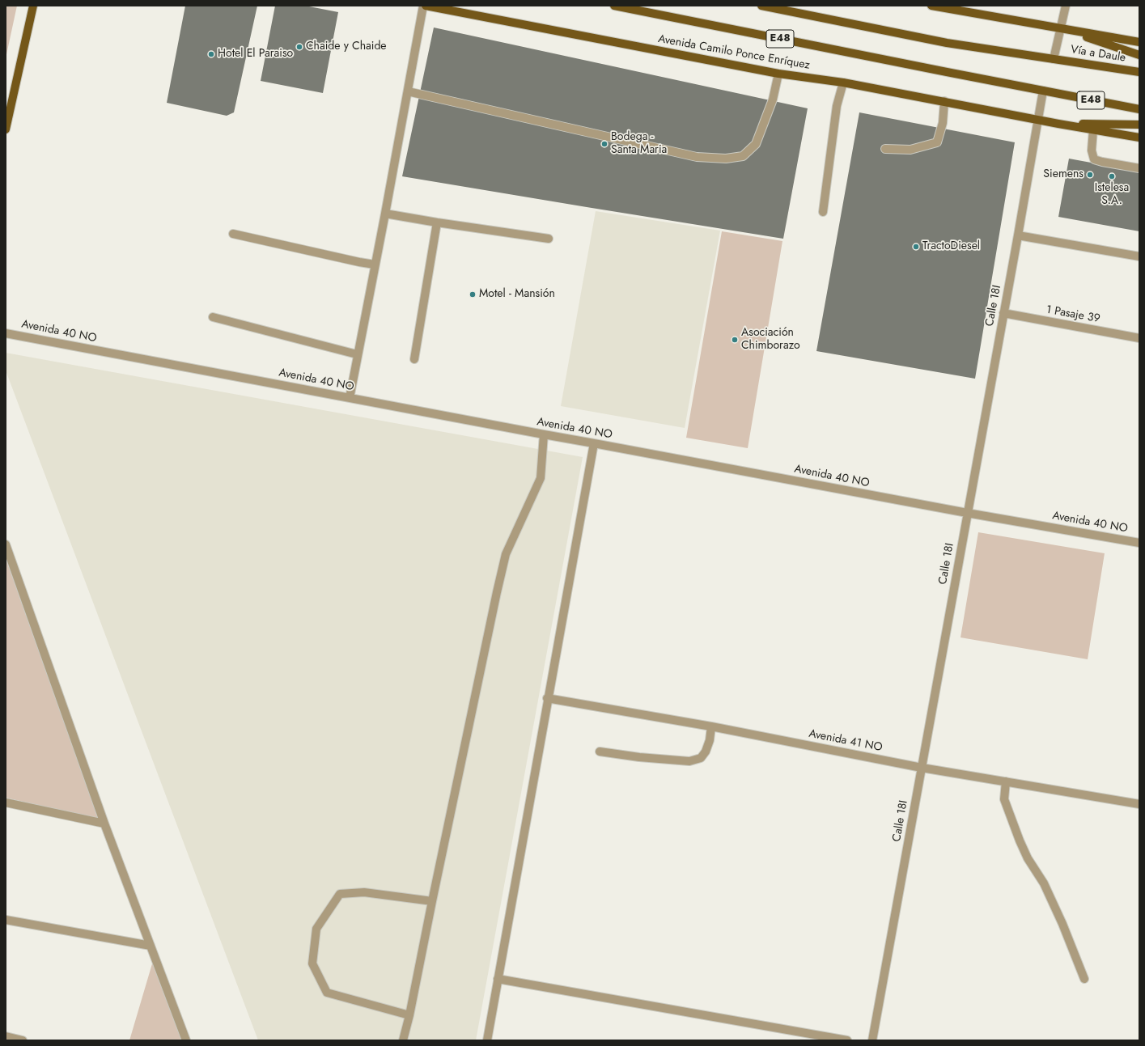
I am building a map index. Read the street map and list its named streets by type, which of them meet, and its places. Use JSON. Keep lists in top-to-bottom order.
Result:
{
  "streets": {
    "main road": ["E48", "Avenida Camilo Ponce Enríquez", "Vía a Daule"],
    "street": [
      "Calle 18I",
      "1 Pasaje 39",
      "Avenida 40 NO",
      "Avenida 41 NO"
    ]
  },
  "crossings": [
    ["E48", "Avenida Camilo Ponce Enríquez"],
    ["E48", "Calle 18I"],
    ["Avenida Camilo Ponce Enríquez", "Calle 18I"],
    ["Calle 18I", "1 Pasaje 39"],
    ["Calle 18I", "Avenida 40 NO"],
    ["Calle 18I", "Avenida 41 NO"]
  ],
  "places": [
    "Chaide y Chaide",
    "Hotel El Paraiso",
    "Bodega - Santa Maria",
    "Siemens",
    "Istelesa S.A.",
    "TractoDiesel",
    "Motel - Mansión",
    "Asociación Chimborazo"
  ]
}
